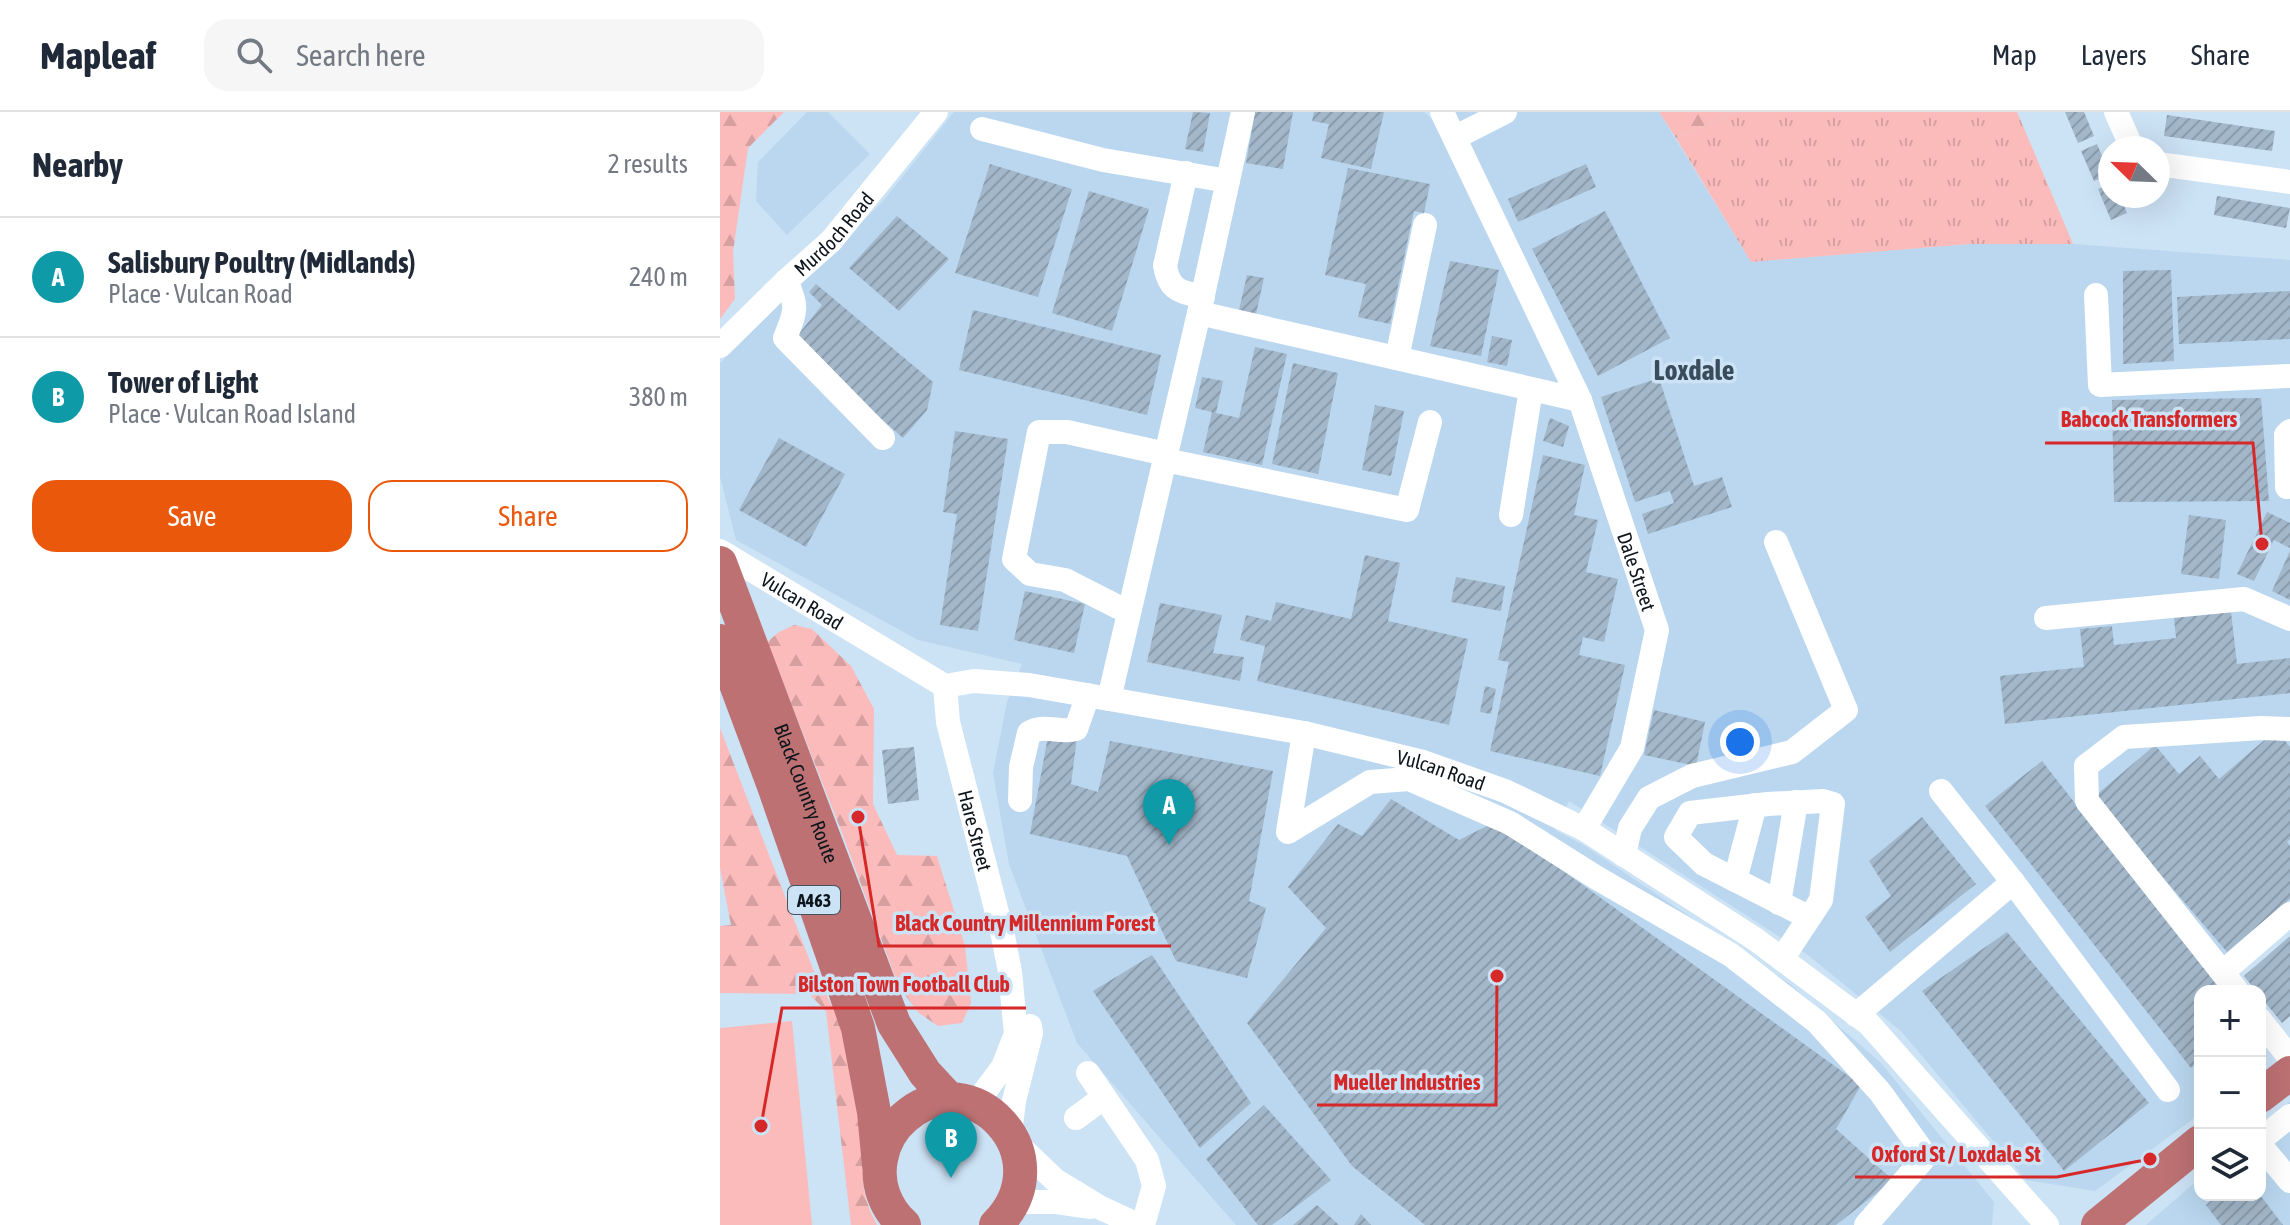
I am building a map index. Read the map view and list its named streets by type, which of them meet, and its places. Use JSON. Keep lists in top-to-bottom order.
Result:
{
  "streets": {
    "highway": ["Black Country Route", "A463"],
    "street": [
      "Murdoch Road",
      "Dale Street",
      "Vulcan Road",
      "Hare Street"
    ]
  },
  "crossings": [
    ["Dale Street", "Vulcan Road"],
    ["Vulcan Road", "Hare Street"],
    ["Black Country Route", "Hare Street"]
  ],
  "districts": ["Loxdale"],
  "places": [
    "Babcock Transformers",
    "Black Country Millennium Forest",
    "Mueller Industries",
    "Bilston Town Football Club",
    "Oxford St / Loxdale St"
  ],
  "north": "top left",
  "page": {
    "header": "Mapleaf",
    "search": "Search here",
    "nav": ["Map", "Layers", "Share"],
    "heading": ["Nearby", "2 results"],
    "list": [
      {
        "mark": "A",
        "name": "Salisbury Poultry (Midlands)",
        "note": "Place · Vulcan Road",
        "value": "240 m"
      },
      {
        "mark": "B",
        "name": "Tower of Light",
        "note": "Place · Vulcan Road Island",
        "value": "380 m"
      }
    ],
    "buttons": ["Save", "Share"],
    "pins": ["A", "B"],
    "map_buttons": ["+", "−"]
  }
}
